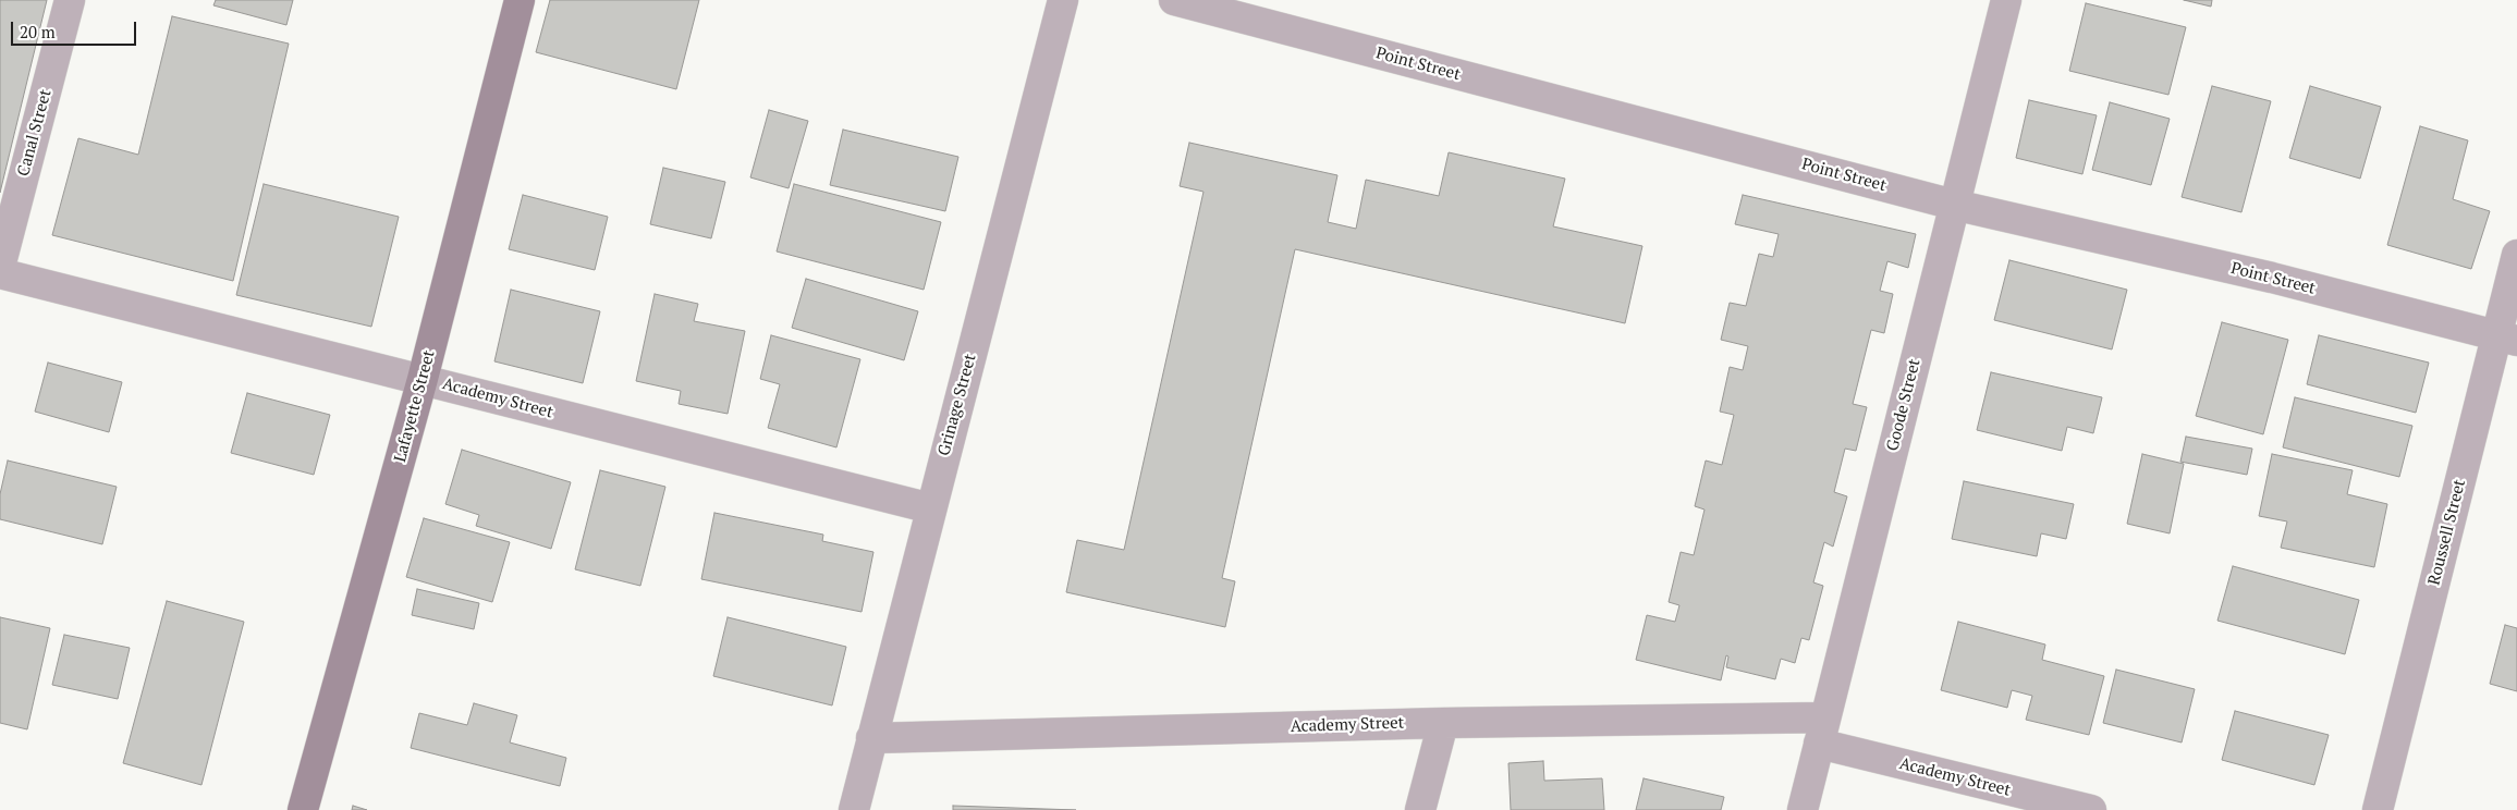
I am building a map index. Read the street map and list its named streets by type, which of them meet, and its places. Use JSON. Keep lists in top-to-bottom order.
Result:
{
  "streets": {
    "street": [
      "Point Street",
      "Canal Street",
      "Academy Street",
      "Grinage Street",
      "Goode Street",
      "Lafayette Street",
      "Roussell Street"
    ]
  },
  "crossings": [
    ["Point Street", "Goode Street"],
    ["Point Street", "Roussell Street"],
    ["Academy Street", "Grinage Street"],
    ["Academy Street", "Goode Street"],
    ["Academy Street", "Lafayette Street"]
  ],
  "scale_bar": "20 m"
}
